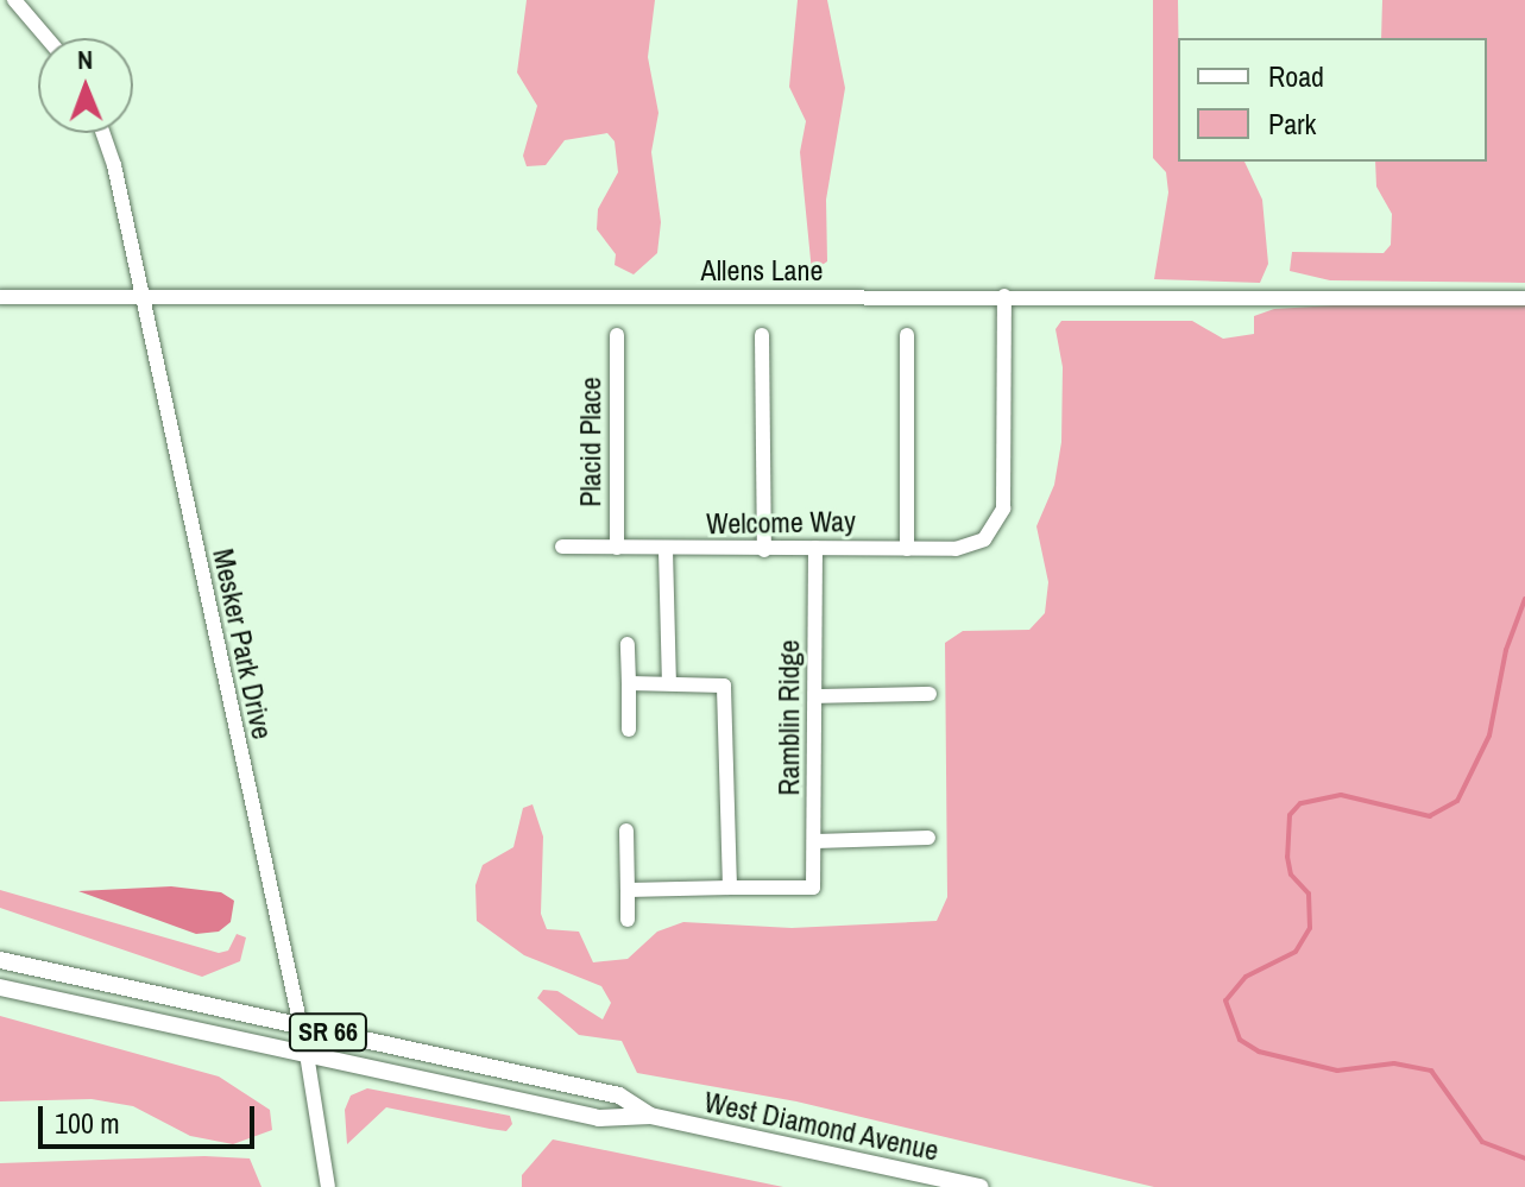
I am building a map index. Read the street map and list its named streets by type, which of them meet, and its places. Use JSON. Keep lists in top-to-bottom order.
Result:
{
  "streets": {
    "main road": ["SR 66", "West Diamond Avenue"],
    "street": [
      "Allens Lane",
      "Placid Place",
      "Welcome Way",
      "Mesker Park Drive",
      "Ramblin Ridge"
    ]
  },
  "crossings": [
    ["Allens Lane", "Welcome Way"],
    ["Allens Lane", "Mesker Park Drive"],
    ["Placid Place", "Welcome Way"],
    ["Welcome Way", "Ramblin Ridge"],
    ["Mesker Park Drive", "West Diamond Avenue"]
  ],
  "legend": ["Road", "Park"],
  "scale_bar": "100 m",
  "north": "top"
}
